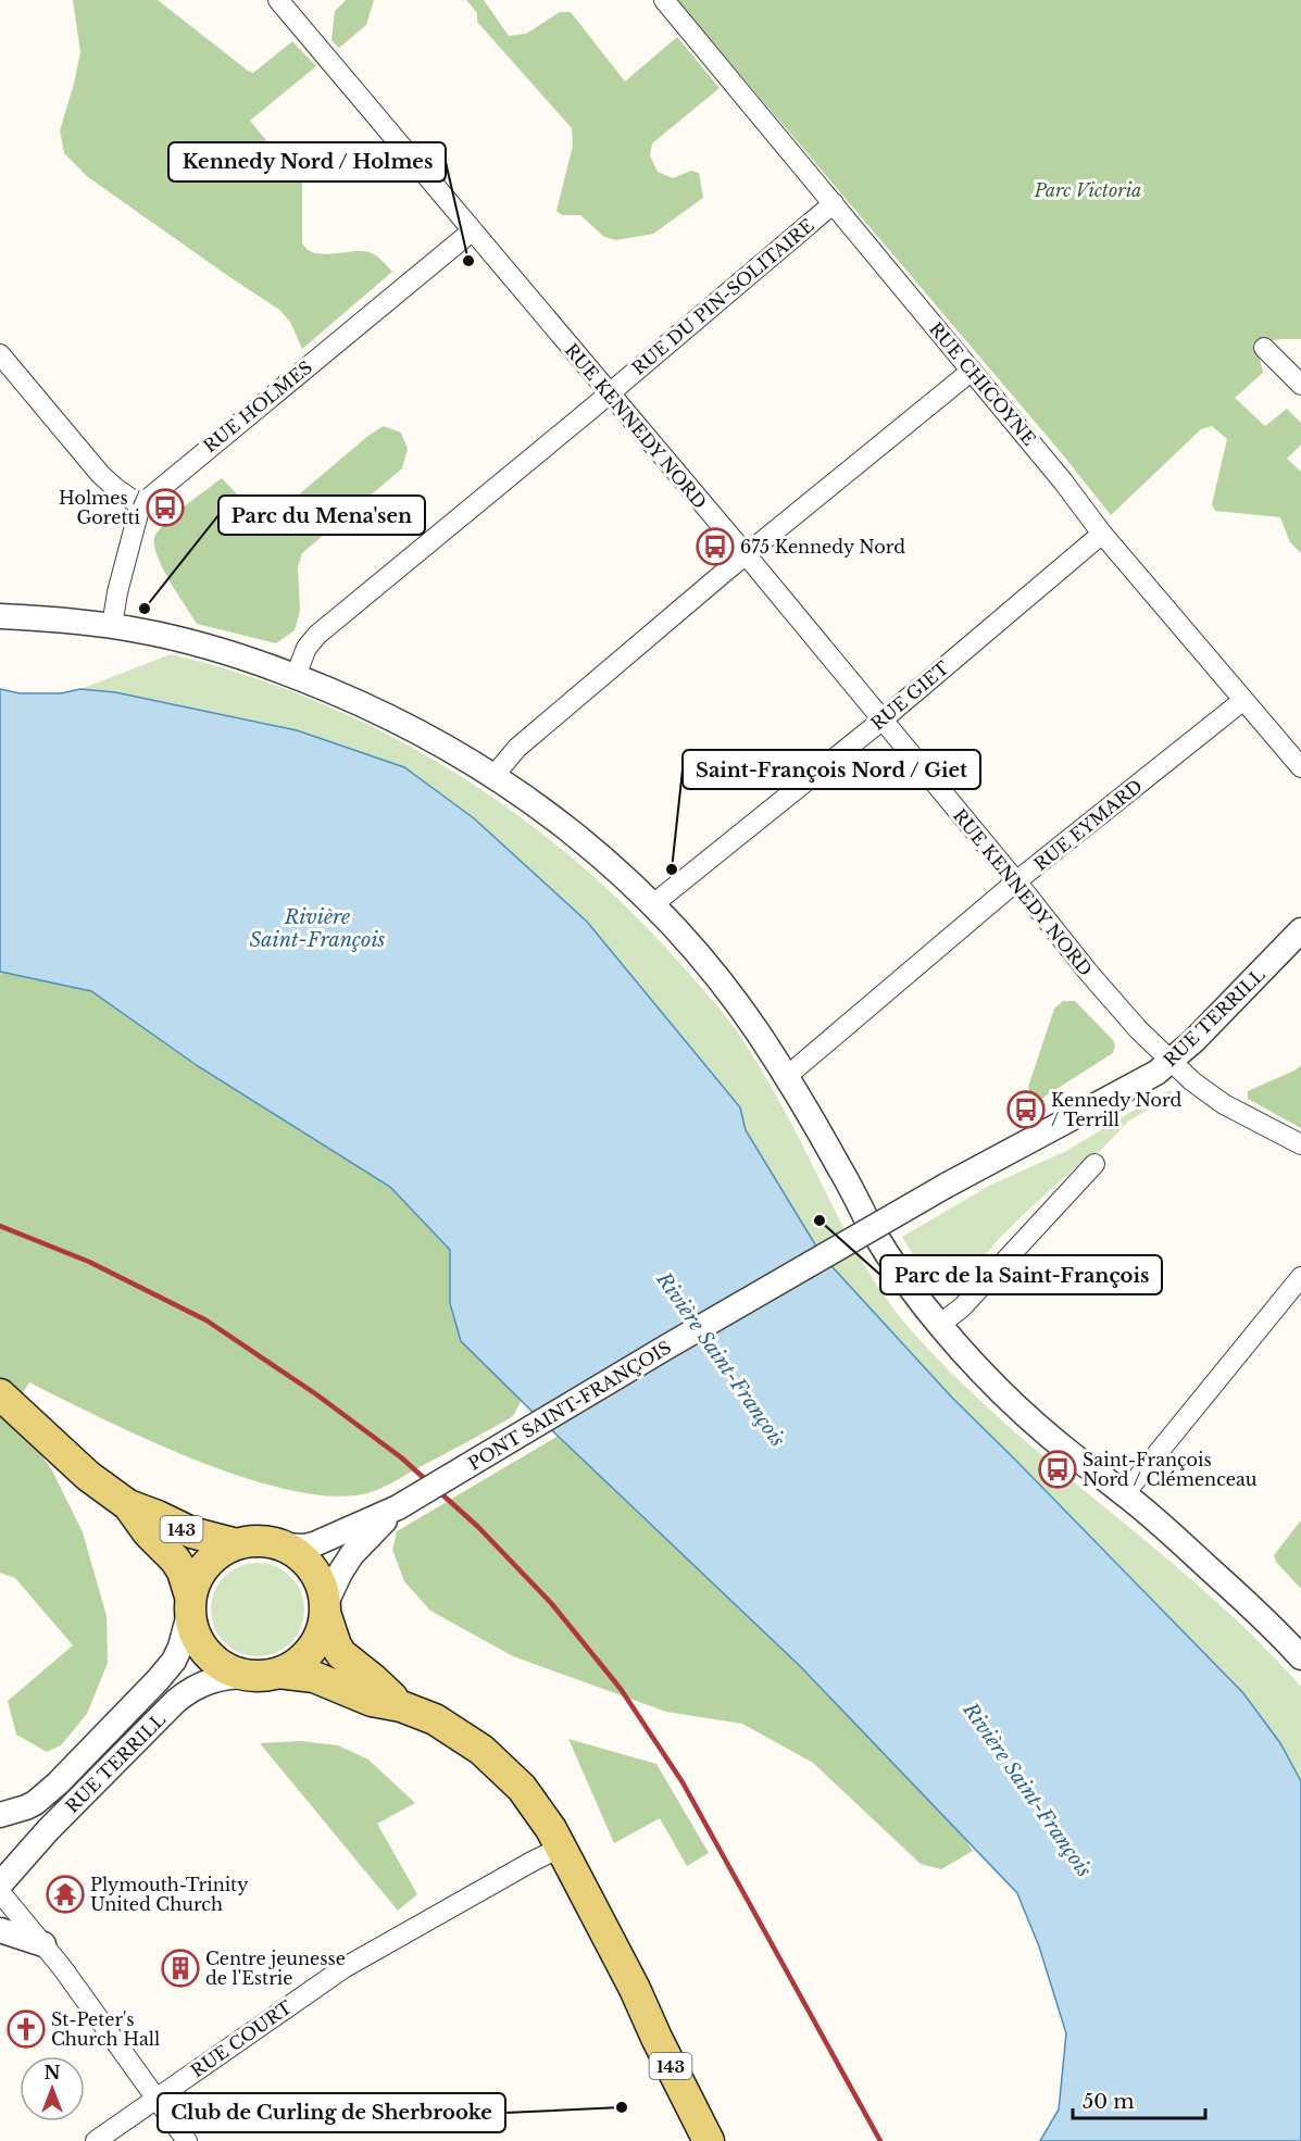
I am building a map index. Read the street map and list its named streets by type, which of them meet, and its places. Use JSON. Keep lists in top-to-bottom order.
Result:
{
  "streets": {
    "main road": ["143"],
    "street": [
      "RUE DU PIN-SOLITAIRE",
      "RUE CHICOYNE",
      "RUE HOLMES",
      "RUE KENNEDY NORD",
      "RUE GIET",
      "RUE EYMARD",
      "RUE TERRILL",
      "PONT SAINT-FRANÇOIS",
      "RUE COURT"
    ]
  },
  "crossings": [
    ["RUE DU PIN-SOLITAIRE", "RUE CHICOYNE"],
    ["RUE DU PIN-SOLITAIRE", "RUE KENNEDY NORD"],
    ["RUE CHICOYNE", "RUE GIET"],
    ["RUE CHICOYNE", "RUE EYMARD"],
    ["RUE HOLMES", "RUE KENNEDY NORD"],
    ["RUE KENNEDY NORD", "RUE GIET"],
    ["RUE KENNEDY NORD", "RUE EYMARD"],
    ["RUE KENNEDY NORD", "RUE TERRILL"],
    ["RUE TERRILL", "PONT SAINT-FRANÇOIS"],
    ["RUE TERRILL", "143"],
    ["143", "RUE COURT"]
  ],
  "water": ["Rivière Saint-François"],
  "parks": ["Parc Victoria"],
  "places": {
    "other": [
      "Kennedy Nord / Holmes",
      "Parc du Mena'sen",
      "Saint-François Nord / Giet",
      "Parc de la Saint-François",
      "Club de Curling de Sherbrooke"
    ],
    "bus stop": [
      "Holmes / Goretti",
      "675 Kennedy Nord",
      "Kennedy Nord / Terrill",
      "Saint-François Nord / Clémenceau"
    ],
    "temple": ["Plymouth-Trinity United Church"],
    "building": ["Centre jeunesse de l'Estrie"],
    "church": ["St-Peter's Church Hall"]
  },
  "scale_bar": "50 m",
  "north": "top"
}
